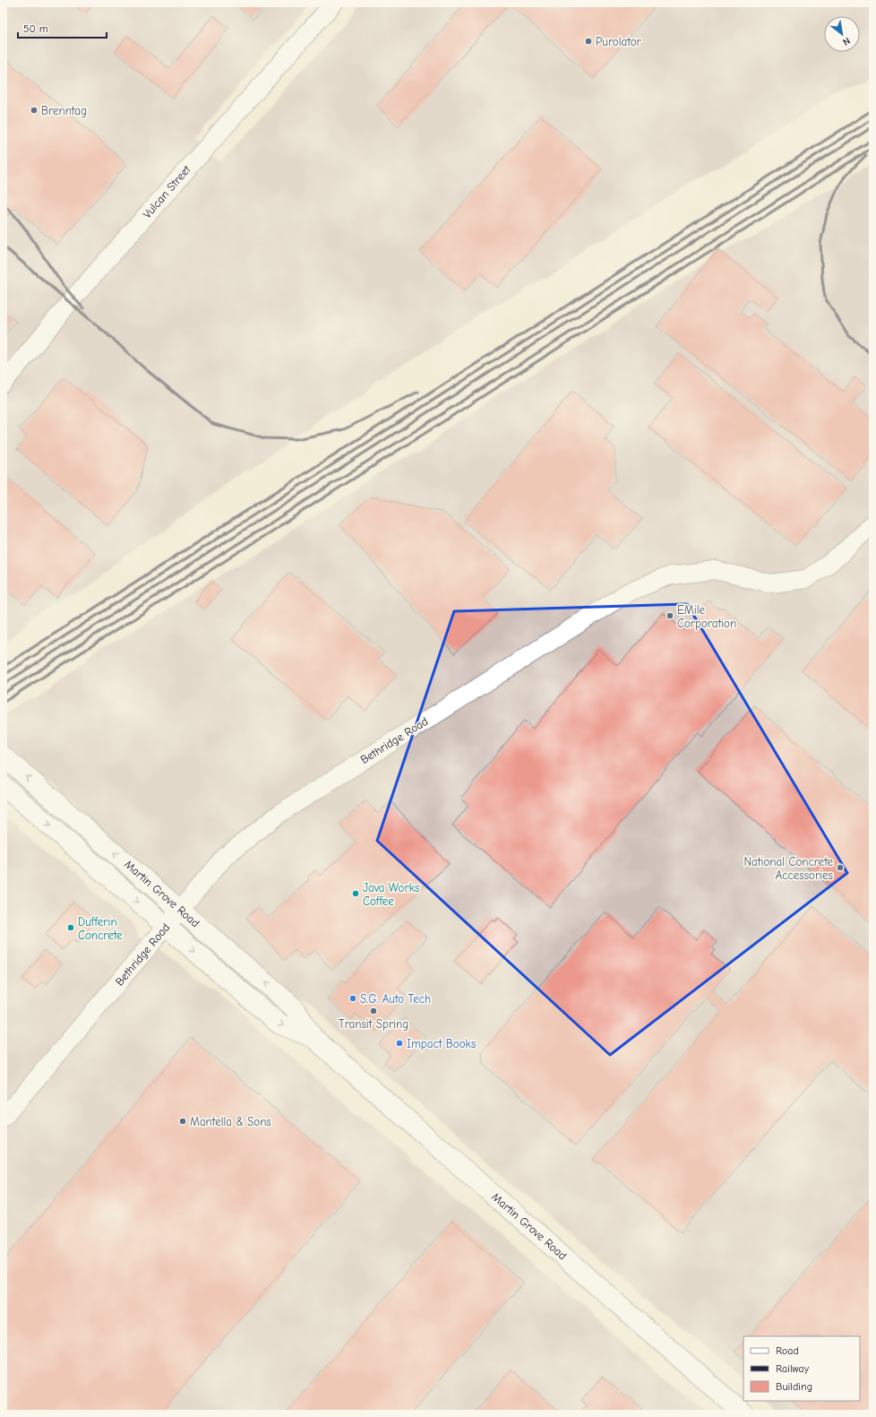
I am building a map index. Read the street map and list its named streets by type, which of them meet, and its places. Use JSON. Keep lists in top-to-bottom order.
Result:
{
  "streets": {
    "main road": ["Martin Grove Road"],
    "street": ["Vulcan Street", "Bethridge Road"]
  },
  "crossings": [
    ["Bethridge Road", "Martin Grove Road"]
  ],
  "places": [
    "Purolator",
    "Brenntag",
    "EMile Corporation",
    "National Concrete Accessories",
    "Java Works Coffee",
    "Dufferin Concrete",
    "S.G. Auto Tech",
    "Transit Spring",
    "Impact Books",
    "Mantella & Sons"
  ],
  "legend": ["Road", "Railway", "Building"],
  "scale_bar": "50 m",
  "north": "bottom right"
}
